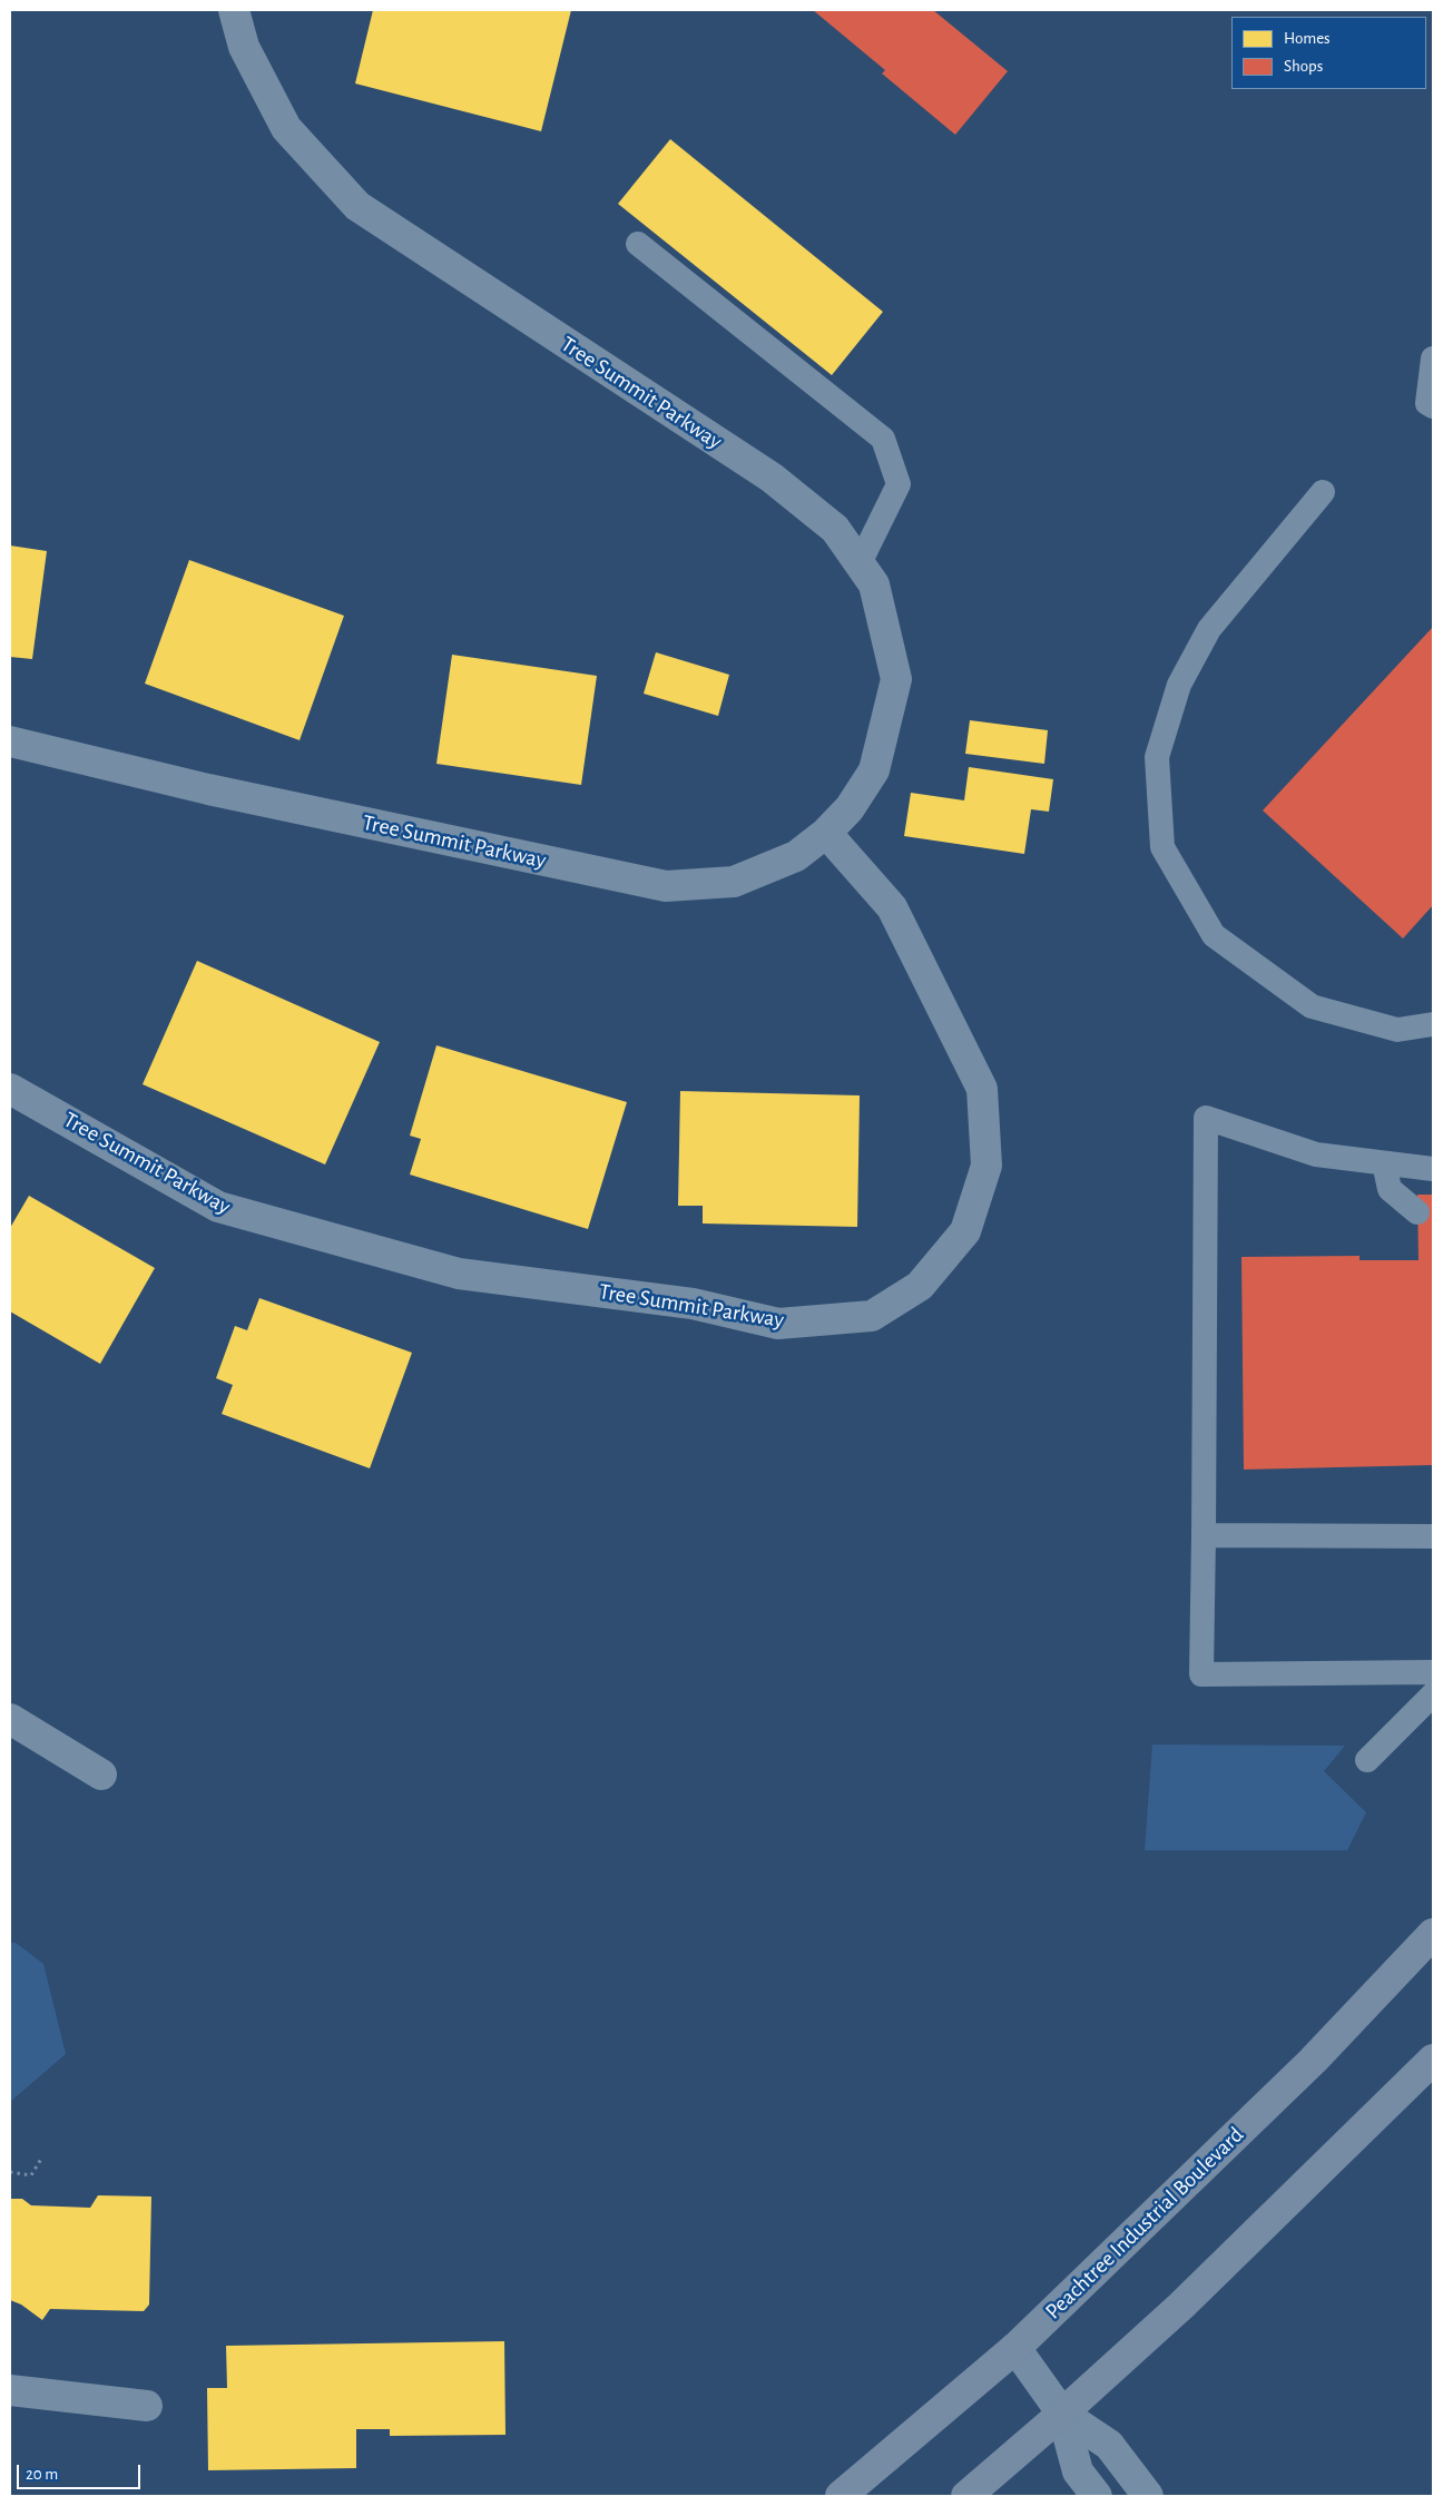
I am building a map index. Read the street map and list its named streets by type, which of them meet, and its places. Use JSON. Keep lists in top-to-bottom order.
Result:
{
  "streets": {
    "highway": ["Peachtree Industrial Boulevard"],
    "street": ["Tree Summit Parkway"]
  },
  "legend": ["Homes", "Shops"],
  "scale_bar": "20 m"
}
